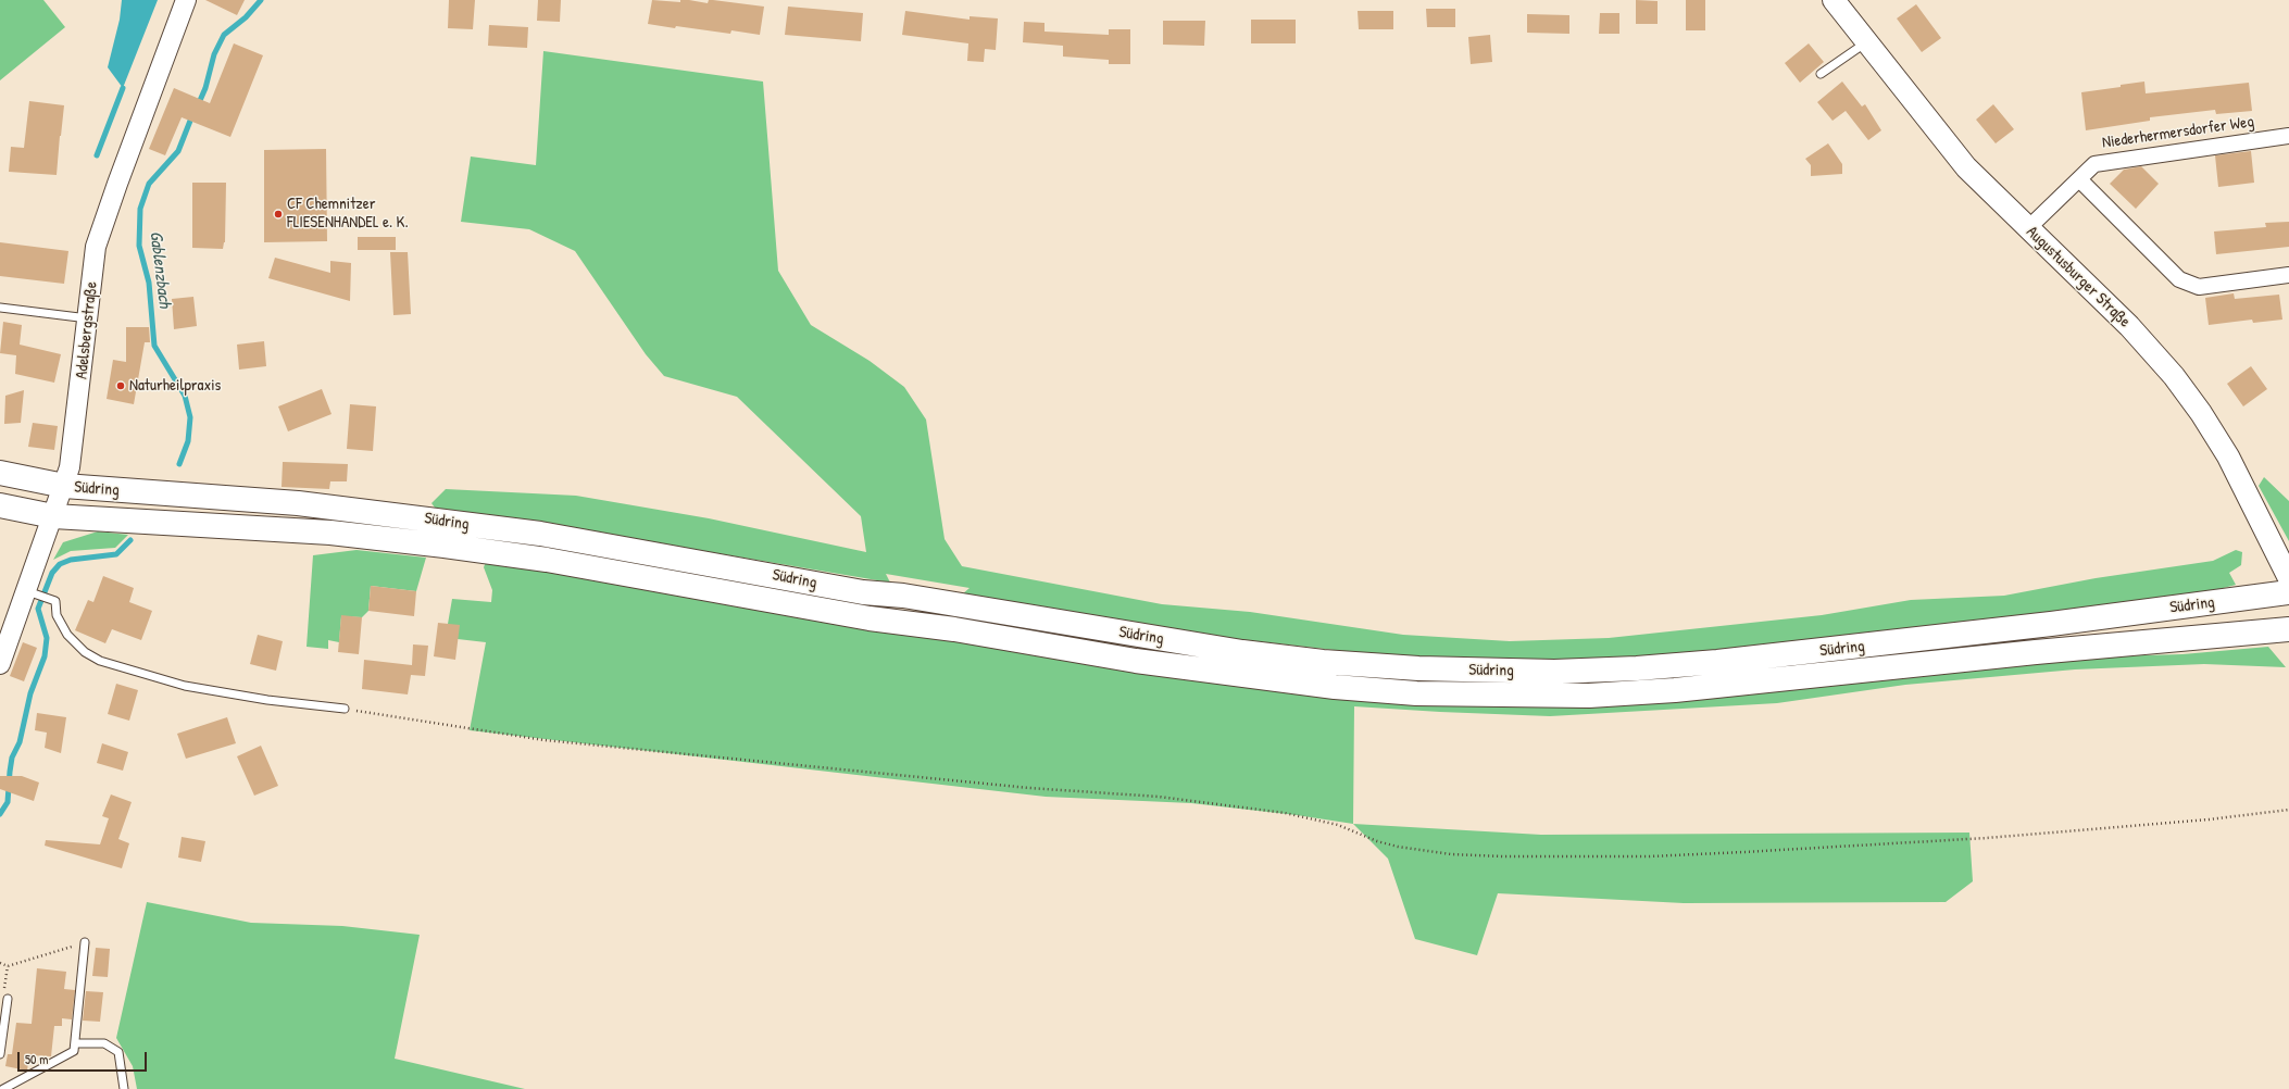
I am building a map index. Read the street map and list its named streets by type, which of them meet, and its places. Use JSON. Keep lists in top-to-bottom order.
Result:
{
  "streets": {
    "main road": ["Augustusburger Straße", "Südring"],
    "street": ["Niederhermersdorfer Weg", "Adelsbergstraße"]
  },
  "crossings": [
    ["Niederhermersdorfer Weg", "Augustusburger Straße"],
    ["Adelsbergstraße", "Südring"]
  ],
  "water": ["Gablenzbach"],
  "places": ["CF Chemnitzer FLIESENHANDEL e. K.", "Naturheilpraxis"],
  "scale_bar": "50 m"
}
